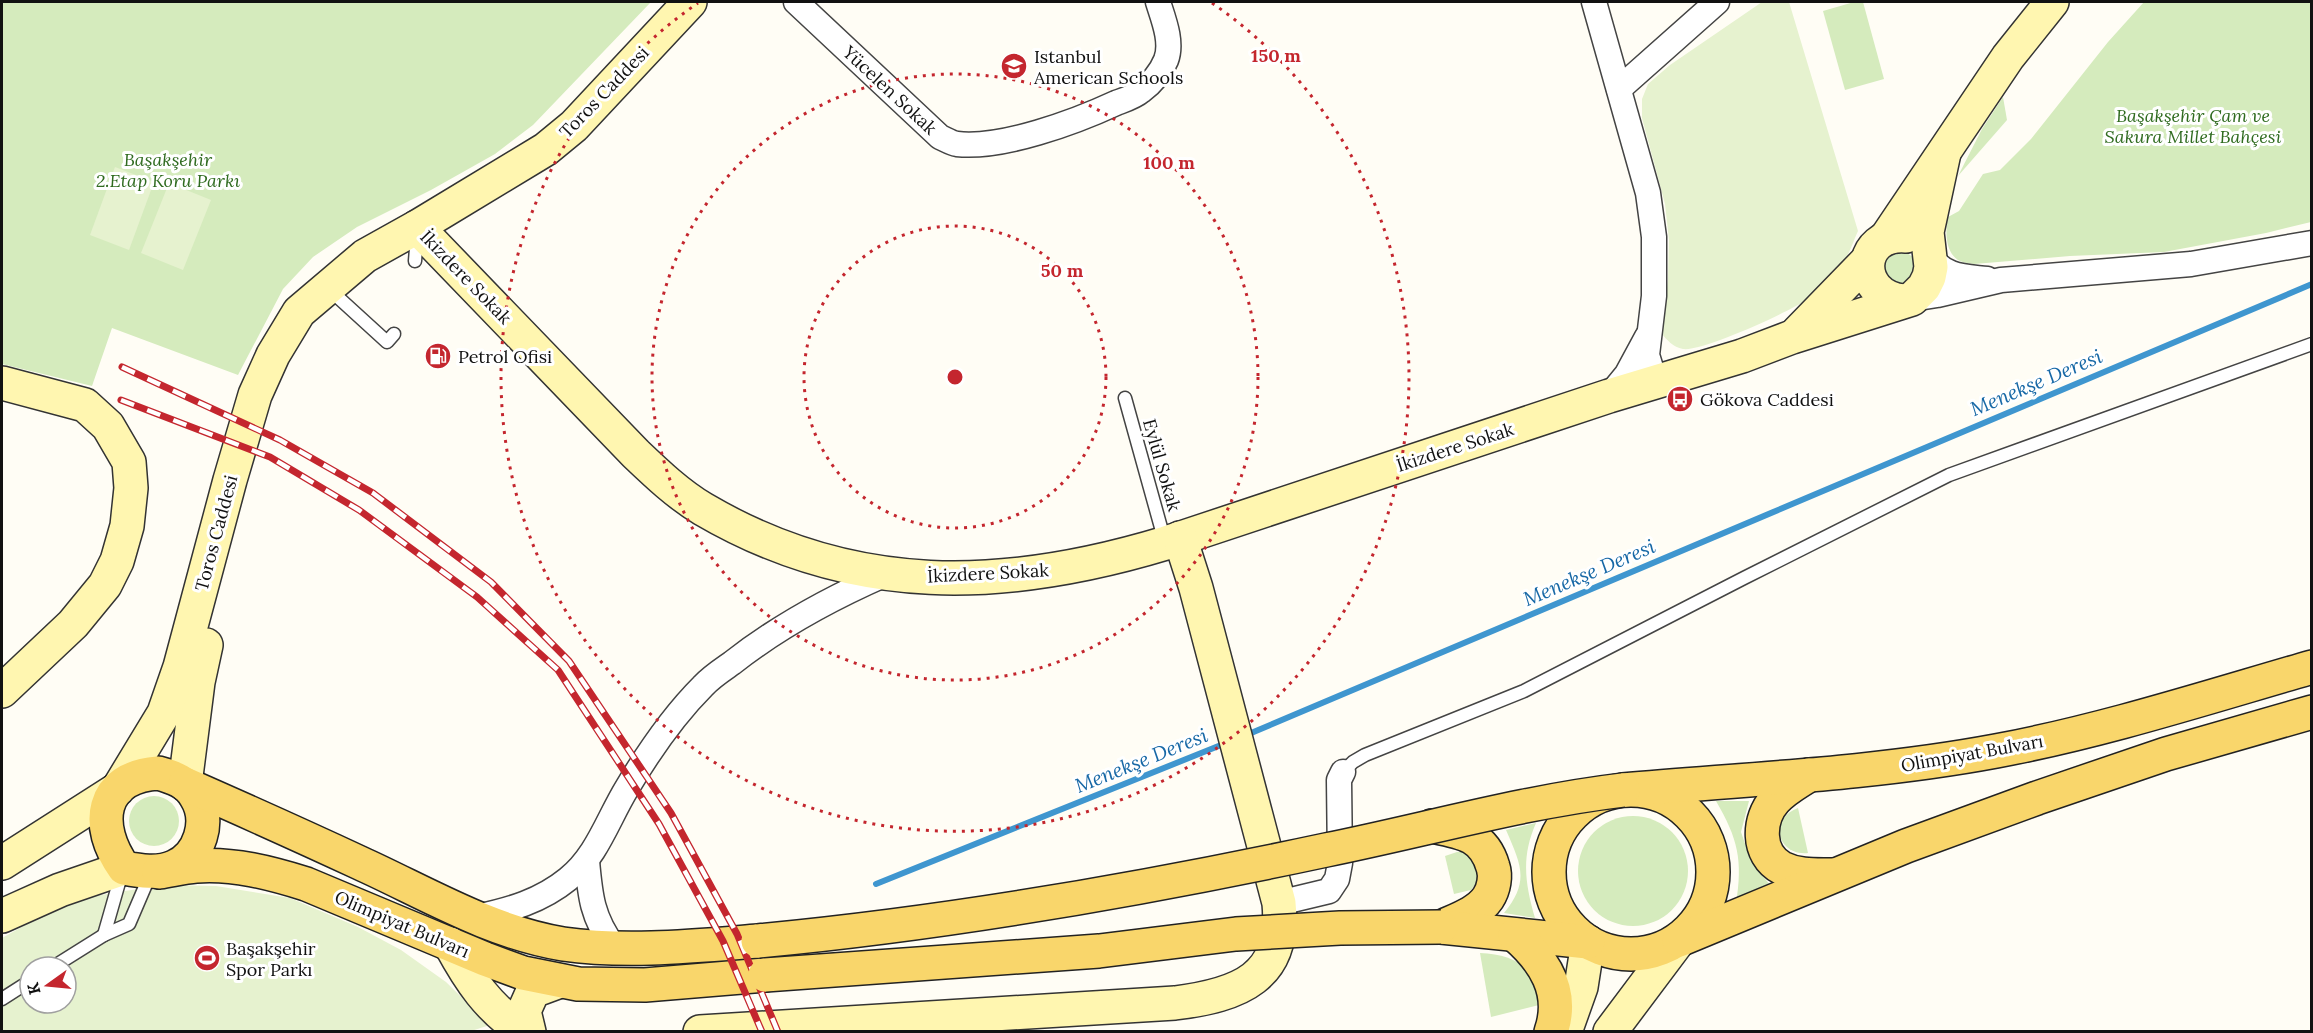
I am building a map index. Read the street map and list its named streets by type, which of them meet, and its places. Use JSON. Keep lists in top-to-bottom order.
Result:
{
  "streets": {
    "main road": ["Olimpiyat Bulvarı"],
    "street": ["Yücelen Sokak", "Toros Caddesi", "İkizdere Sokak"],
    "lane": ["Eylül Sokak"]
  },
  "crossings": [
    ["Toros Caddesi", "İkizdere Sokak"],
    ["Toros Caddesi", "Olimpiyat Bulvarı"],
    ["İkizdere Sokak", "Eylül Sokak"]
  ],
  "water": ["Menekşe Deresi"],
  "parks": ["Başakşehir Çam ve Sakura Millet Bahçesi", "Başakşehir 2.Etap Koru Parkı"],
  "places": {
    "school or university": ["Istanbul American Schools"],
    "fuel station": ["Petrol Ofisi"],
    "bus stop": ["Gökova Caddesi"],
    "sports": ["Başakşehir Spor Parkı"]
  },
  "north": "left",
  "rings": ["150 m", "100 m", "50 m"]
}
